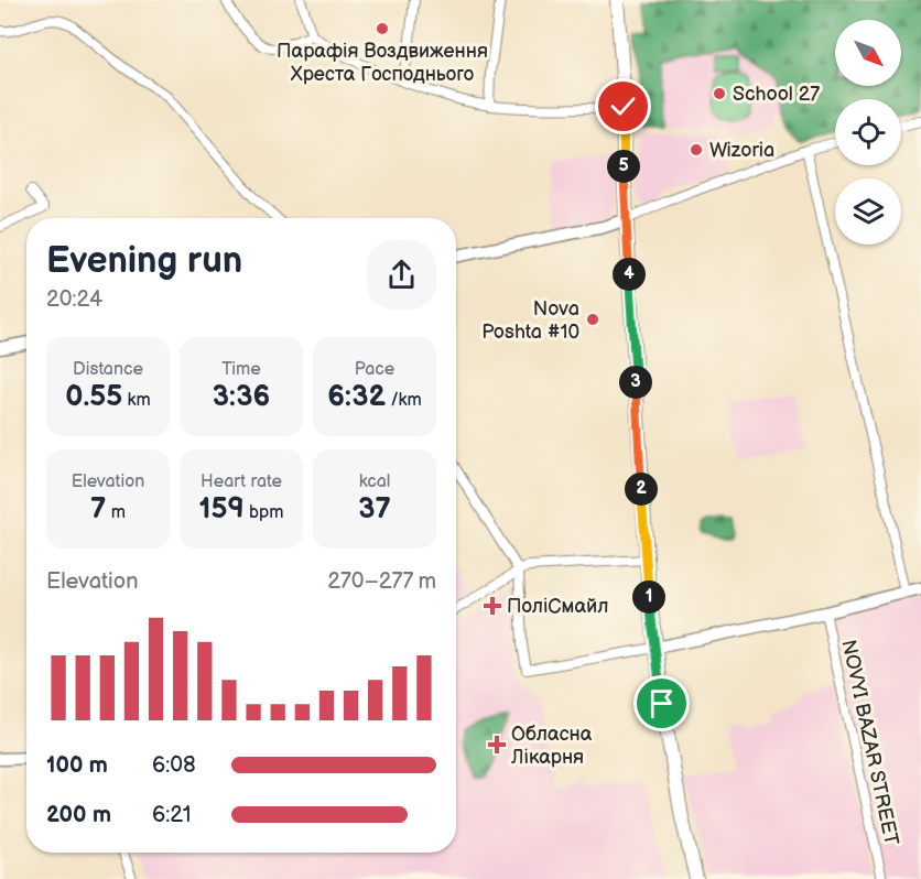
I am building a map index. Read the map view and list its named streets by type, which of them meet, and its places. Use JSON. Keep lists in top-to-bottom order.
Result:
{
  "streets": {
    "street": ["NOVYI BAZAR STREET"]
  },
  "places": {
    "other": [
      "Парафія Воздвиження Хреста Господнього",
      "School 27",
      "Wizoria",
      "Nova Poshta #10"
    ],
    "health": ["ПоліСмайл", "Обласна Лікарня"]
  },
  "north": "bottom right",
  "page": {
    "pins": [
      "5",
      "4",
      "3",
      "2",
      "1"
    ],
    "heading": ["Evening run", "20:24"],
    "stats": [
      ["Distance", "0.55 km"],
      ["Time", "3:36"],
      ["Pace", "6:32 /km"],
      ["Elevation", "7 m"],
      ["Heart rate", "159 bpm"],
      ["kcal", "37"]
    ],
    "chart": ["Elevation", "270–277 m"],
    "list": [
      {
        "name": "100 m",
        "note": "6:08"
      },
      {
        "name": "200 m",
        "note": "6:21"
      }
    ]
  }
}
